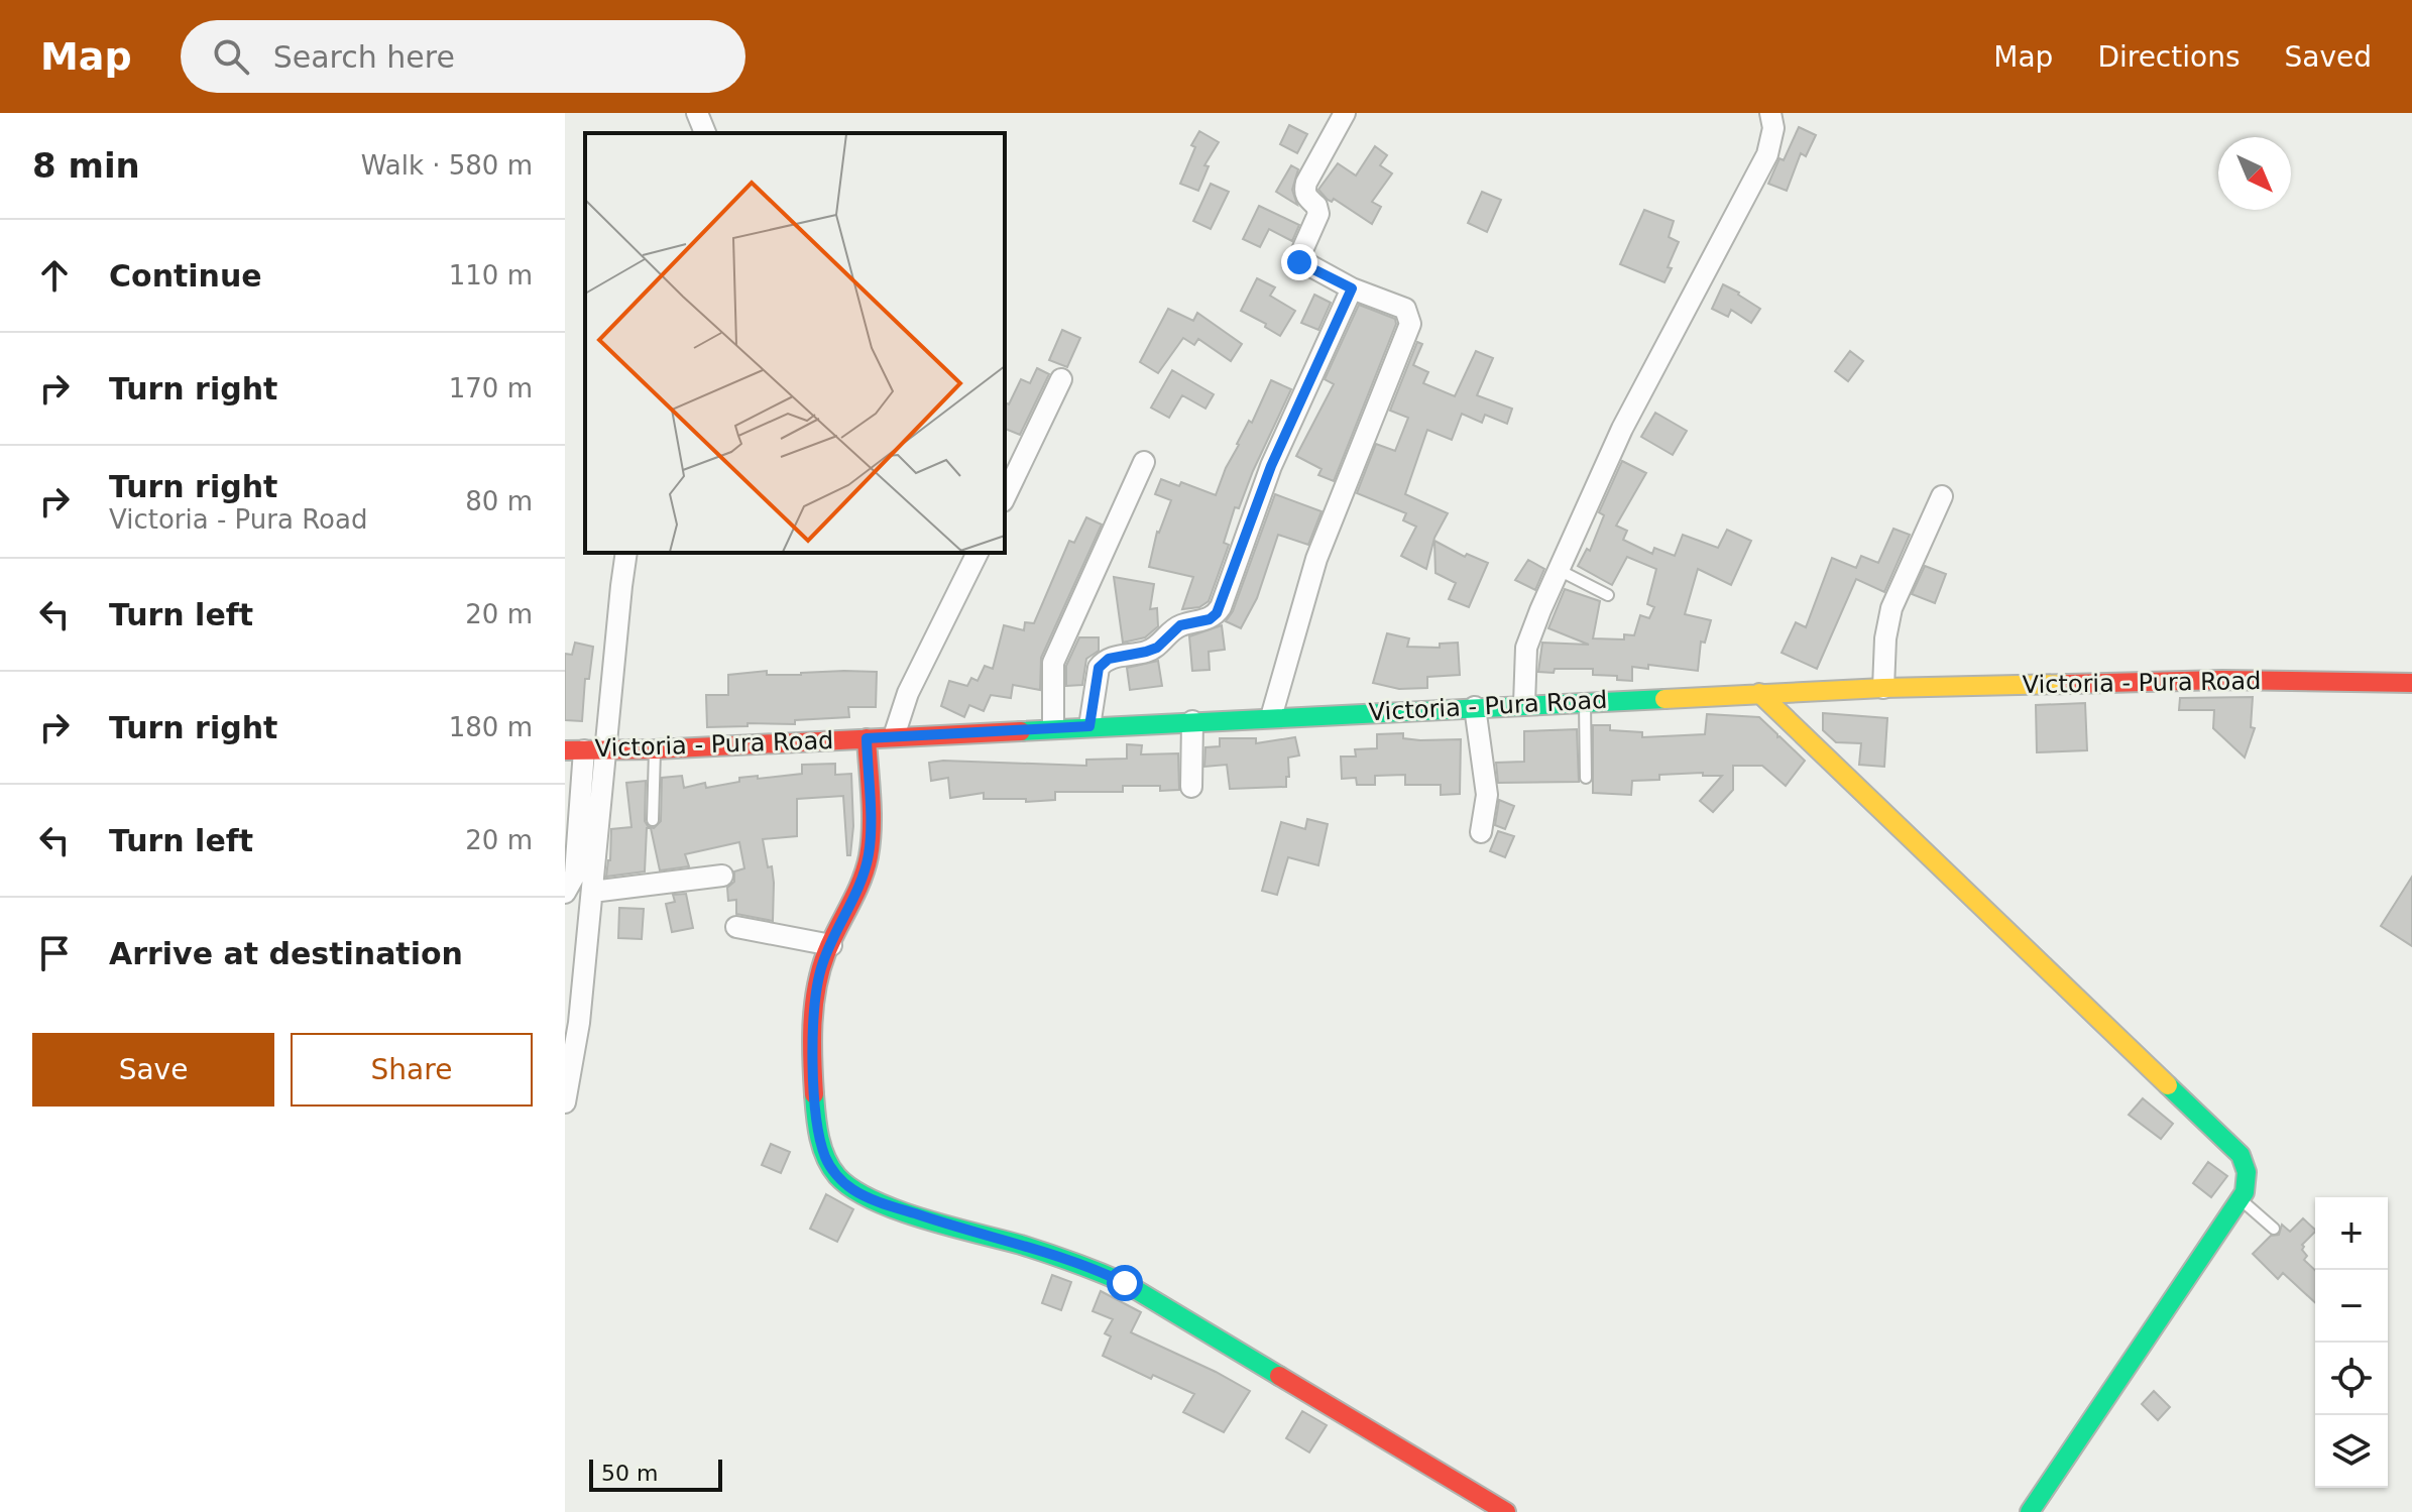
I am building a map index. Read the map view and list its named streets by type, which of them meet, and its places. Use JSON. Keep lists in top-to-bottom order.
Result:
{
  "streets": {
    "street": ["Victoria - Pura Road"]
  },
  "scale_bar": "50 m",
  "north": "bottom right",
  "page": {
    "header": "Map",
    "search": "Search here",
    "nav": ["Map", "Directions", "Saved"],
    "heading": ["8 min", "Walk · 580 m"],
    "list": [
      ["Continue", "110 m"],
      ["Turn right", "170 m"],
      ["Turn right", "Victoria - Pura Road", "80 m"],
      ["Turn left", "20 m"],
      ["Turn right", "180 m"],
      ["Turn left", "20 m"],
      "Arrive at destination"
    ],
    "buttons": ["Save", "Share"],
    "map_buttons": ["+", "−"],
    "scale": "50 m"
  }
}
